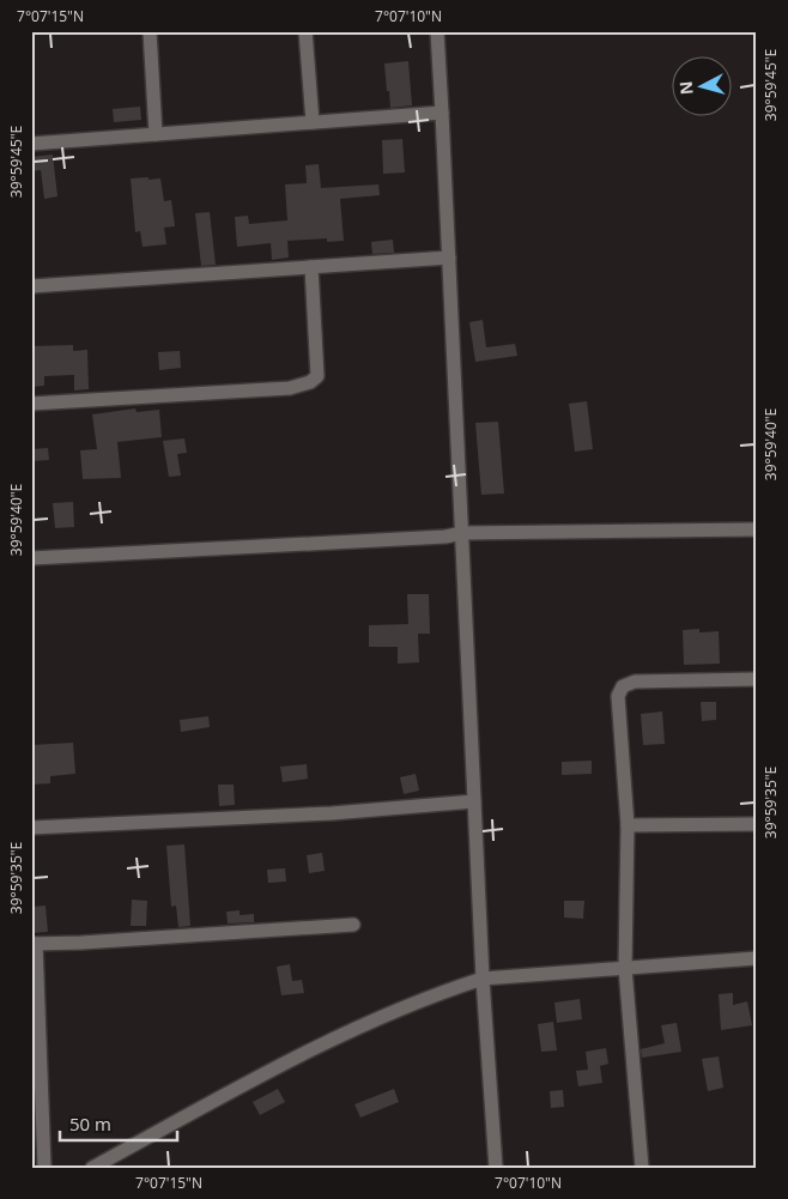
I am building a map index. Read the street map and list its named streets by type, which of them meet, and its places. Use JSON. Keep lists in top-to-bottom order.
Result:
{
  "scale_bar": "50 m",
  "north": "left",
  "coordinates": [
    "7°07'15\"N",
    "7°07'10\"N",
    "39°59'45\"E",
    "39°59'40\"E",
    "39°59'35\"E"
  ]
}
